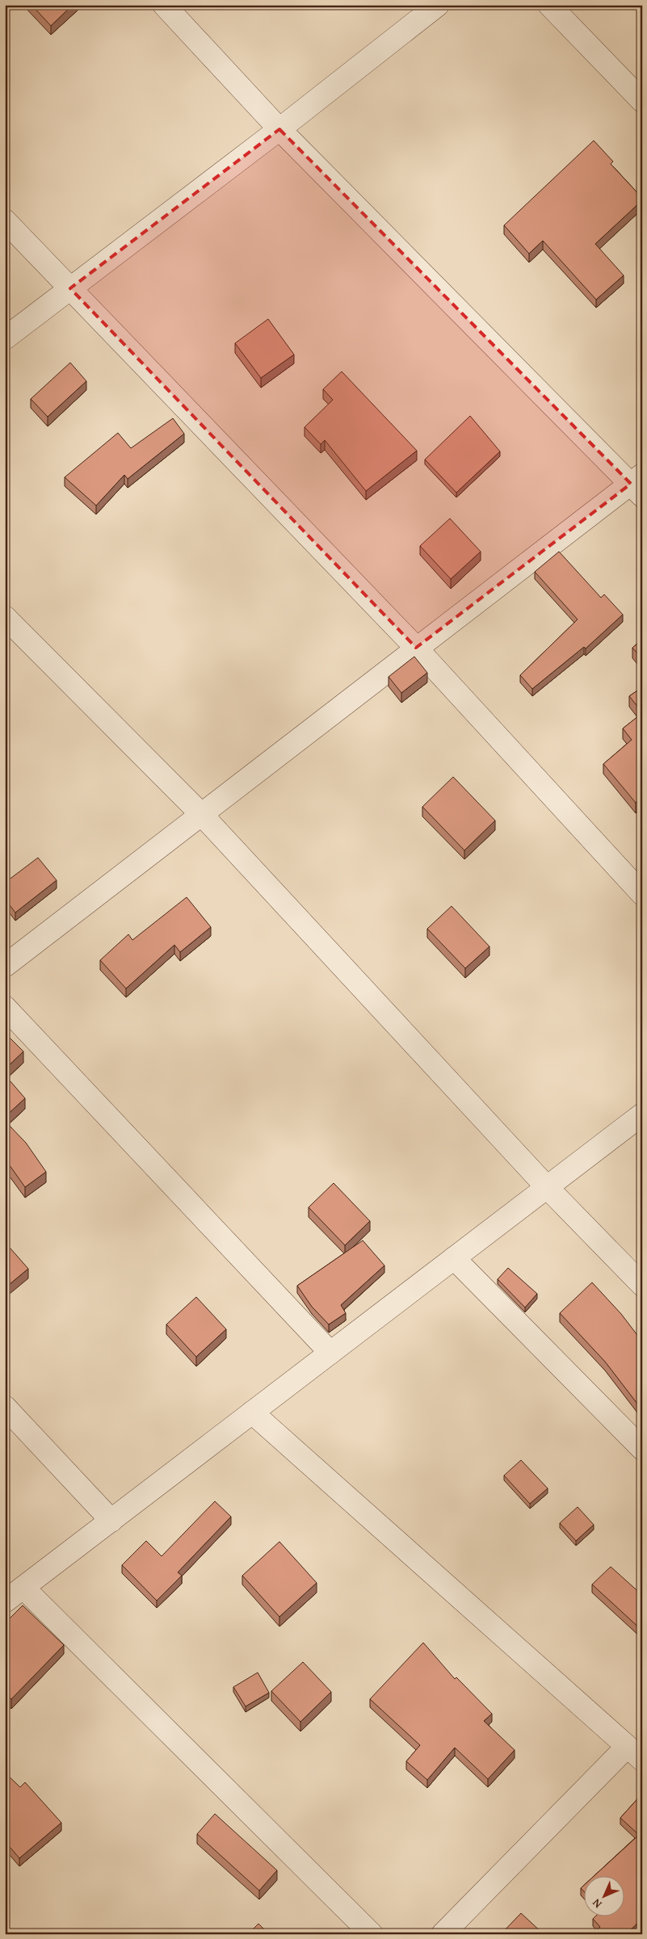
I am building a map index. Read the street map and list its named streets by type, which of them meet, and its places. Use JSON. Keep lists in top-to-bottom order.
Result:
{
  "north": "bottom left"
}
